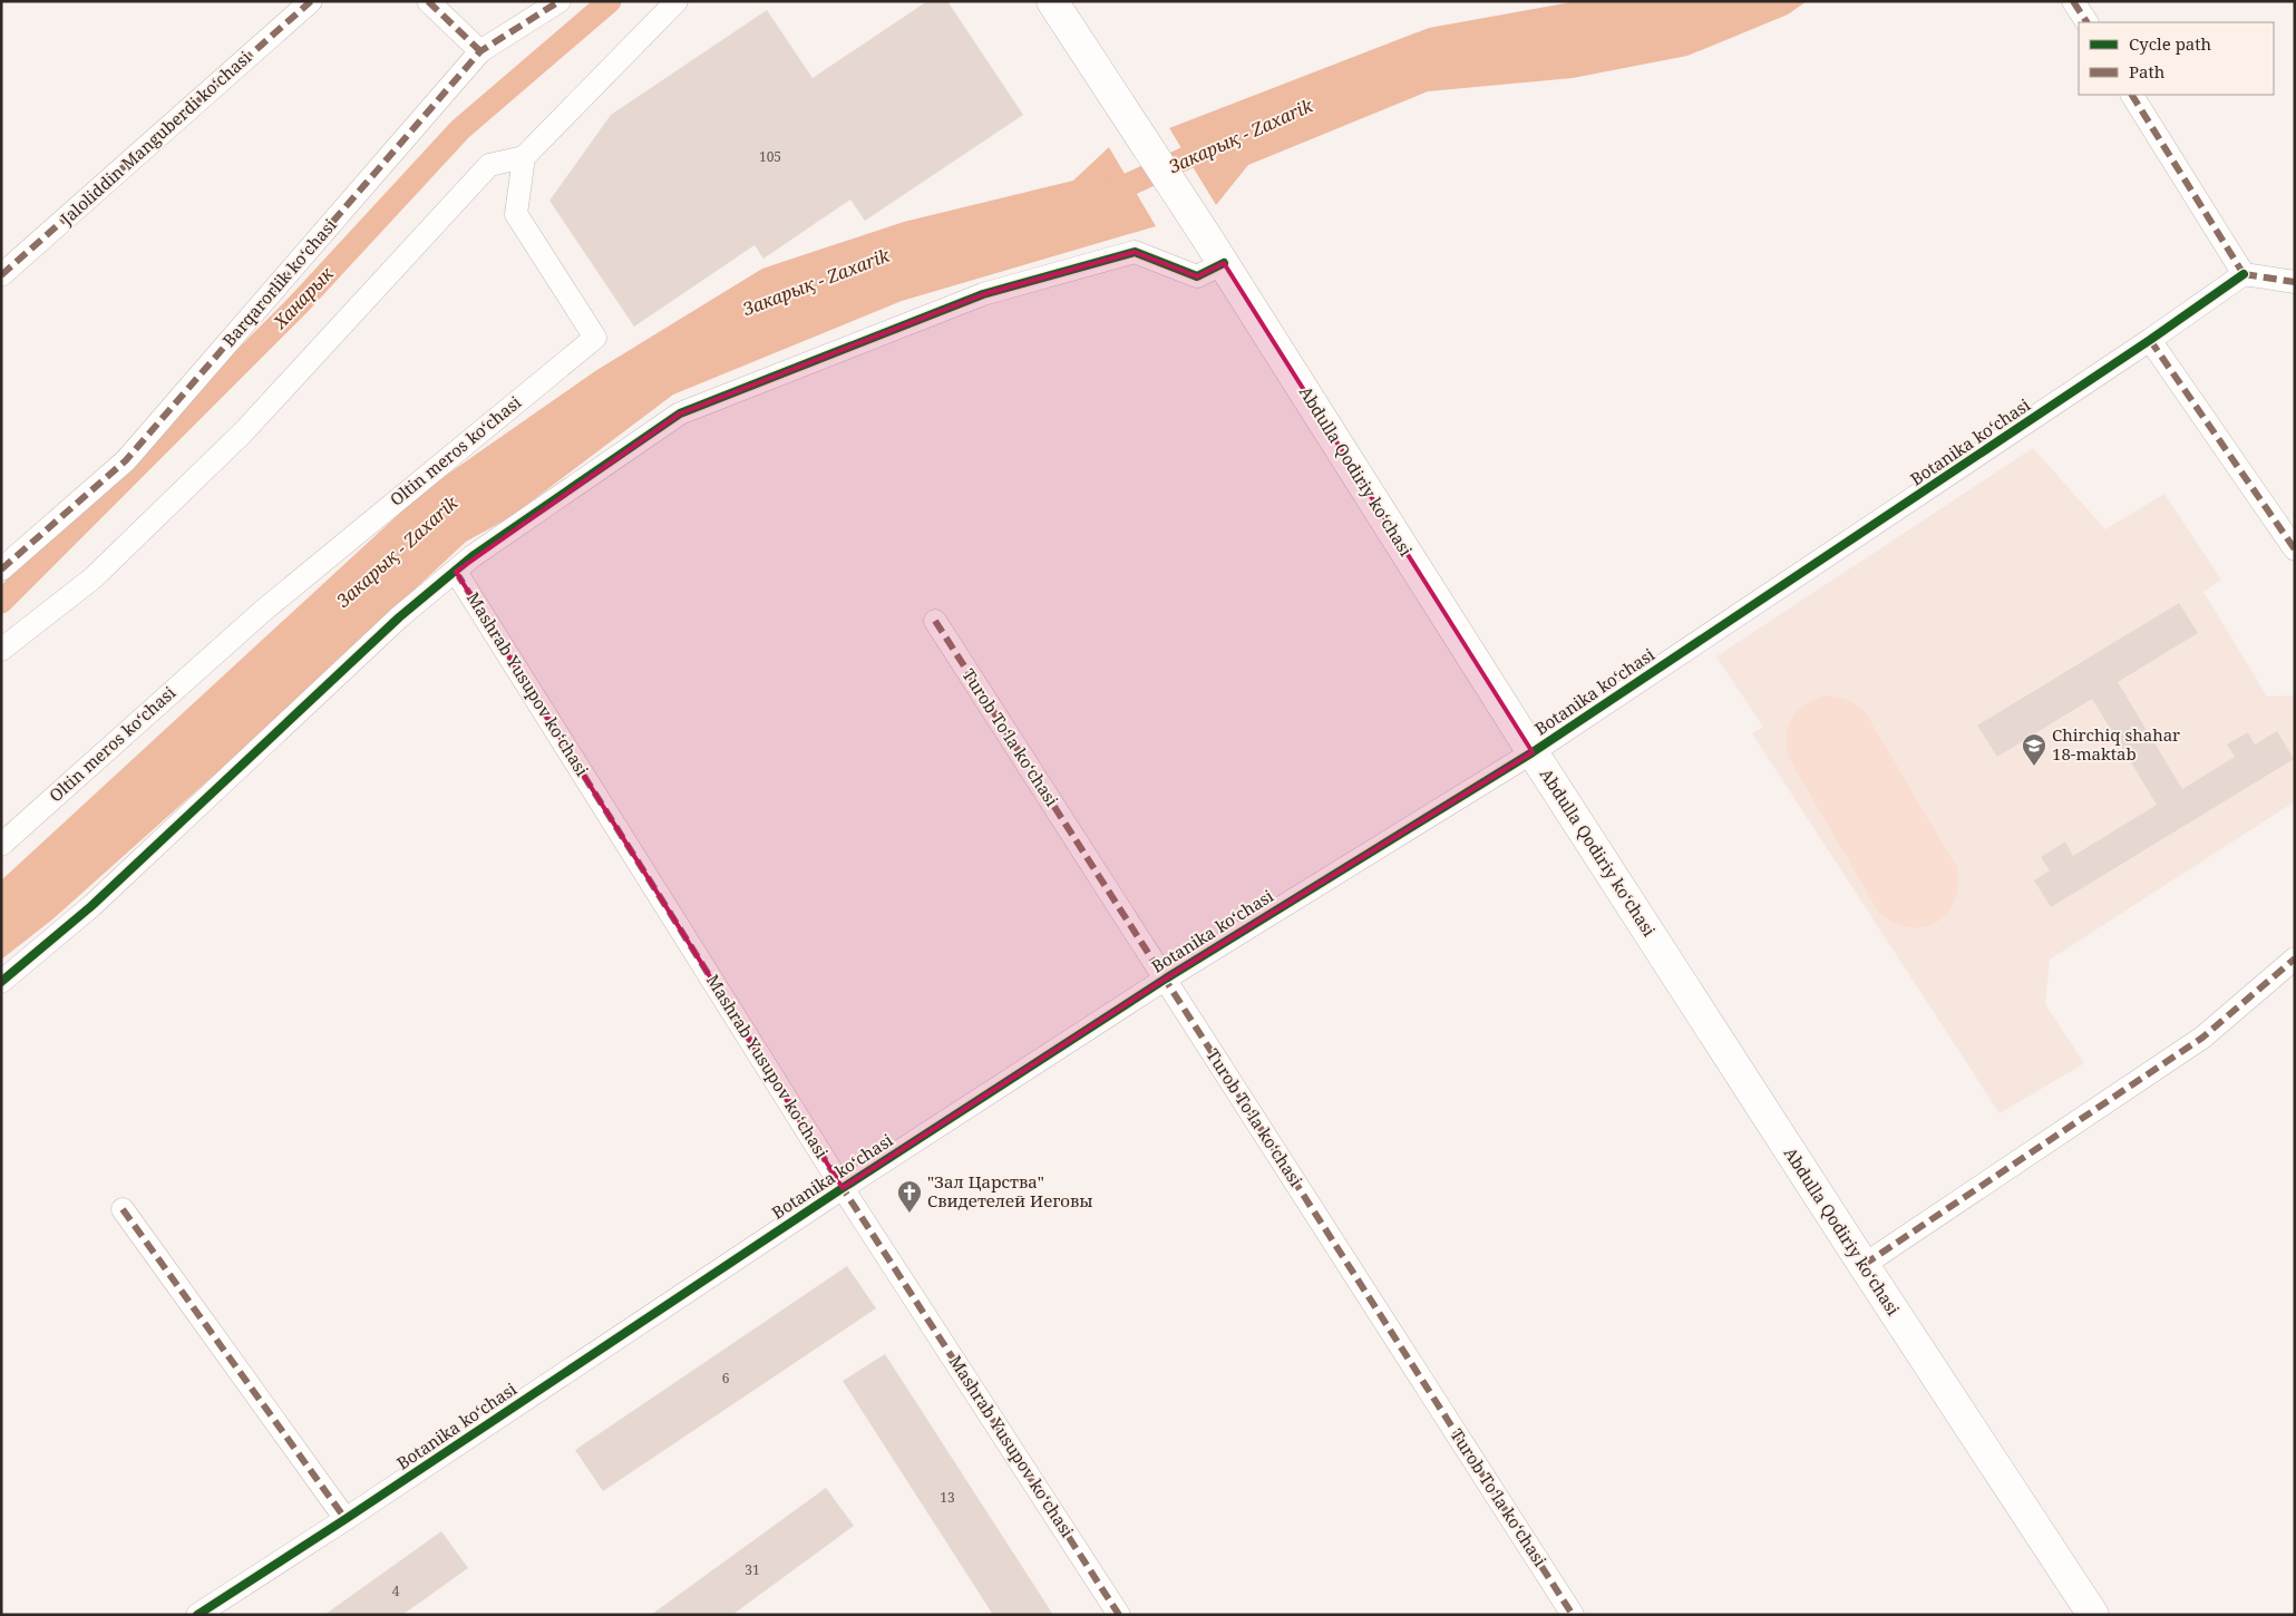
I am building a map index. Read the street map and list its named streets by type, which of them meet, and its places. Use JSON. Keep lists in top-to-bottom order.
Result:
{
  "streets": {
    "main road": ["Abdulla Qodiriy ko‘chasi"],
    "street": [
      "Jaloliddin Manguberdi ko‘chasi",
      "Barqarorlik ko‘chasi",
      "Botanika ko‘chasi",
      "Oltin meros ko‘chasi",
      "Mashrab Yusupov ko‘chasi",
      "Turob To‘la ko‘chasi"
    ]
  },
  "crossings": [
    ["Botanika ko‘chasi", "Abdulla Qodiriy ko‘chasi"],
    ["Botanika ko‘chasi", "Mashrab Yusupov ko‘chasi"],
    ["Botanika ko‘chasi", "Turob To‘la ko‘chasi"]
  ],
  "water": ["Закарық - Zaxarik", "Ханарык"],
  "places": {
    "school or university": ["Chirchiq shahar 18-maktab"],
    "church": ["\"Зал Царства\" Свидетелей Иеговы"]
  },
  "house_numbers": [
    "105",
    "6",
    "13",
    "31",
    "4"
  ],
  "legend": ["Cycle path", "Path"]
}
